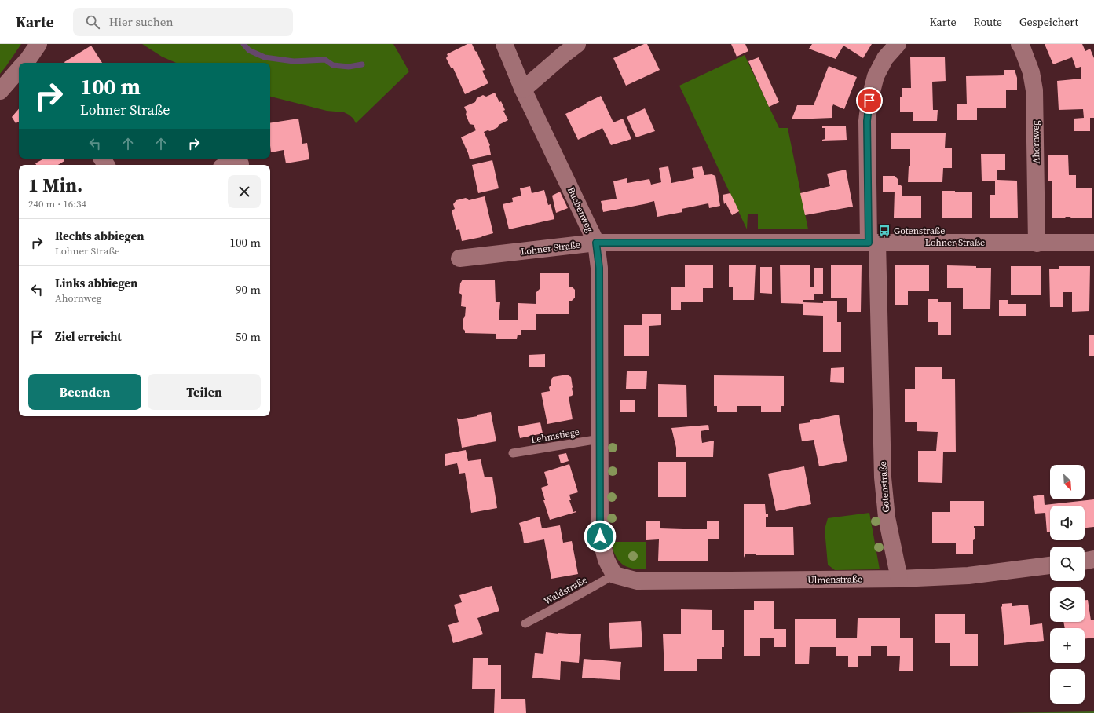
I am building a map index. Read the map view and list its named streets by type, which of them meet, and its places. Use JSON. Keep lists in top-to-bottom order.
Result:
{
  "streets": {
    "street": [
      "Ahornweg",
      "Buchenweg",
      "Lohner Straße",
      "Gotenstraße",
      "Ulmenstraße"
    ],
    "lane": ["Lehmstiege", "Waldstraße"]
  },
  "crossings": [
    ["Ahornweg", "Lohner Straße"],
    ["Buchenweg", "Lohner Straße"],
    ["Buchenweg", "Lehmstiege"],
    ["Buchenweg", "Ulmenstraße"],
    ["Buchenweg", "Waldstraße"],
    ["Lohner Straße", "Gotenstraße"],
    ["Gotenstraße", "Ulmenstraße"],
    ["Ulmenstraße", "Waldstraße"]
  ],
  "places": {
    "bus stop": ["Gotenstraße"]
  },
  "north": "bottom right",
  "page": {
    "header": "Karte",
    "search": "Hier suchen",
    "nav": ["Karte", "Route", "Gespeichert"],
    "turn": ["100 m", "Lohner Straße"],
    "heading": ["1 Min.", "240 m · 16:34"],
    "list": [
      {
        "name": "Rechts abbiegen",
        "note": "Lohner Straße",
        "value": "100 m"
      },
      {
        "name": "Links abbiegen",
        "note": "Ahornweg",
        "value": "90 m"
      },
      {
        "name": "Ziel erreicht",
        "value": "50 m"
      }
    ],
    "buttons": ["Beenden", "Teilen"],
    "map_buttons": ["+", "−"]
  }
}
